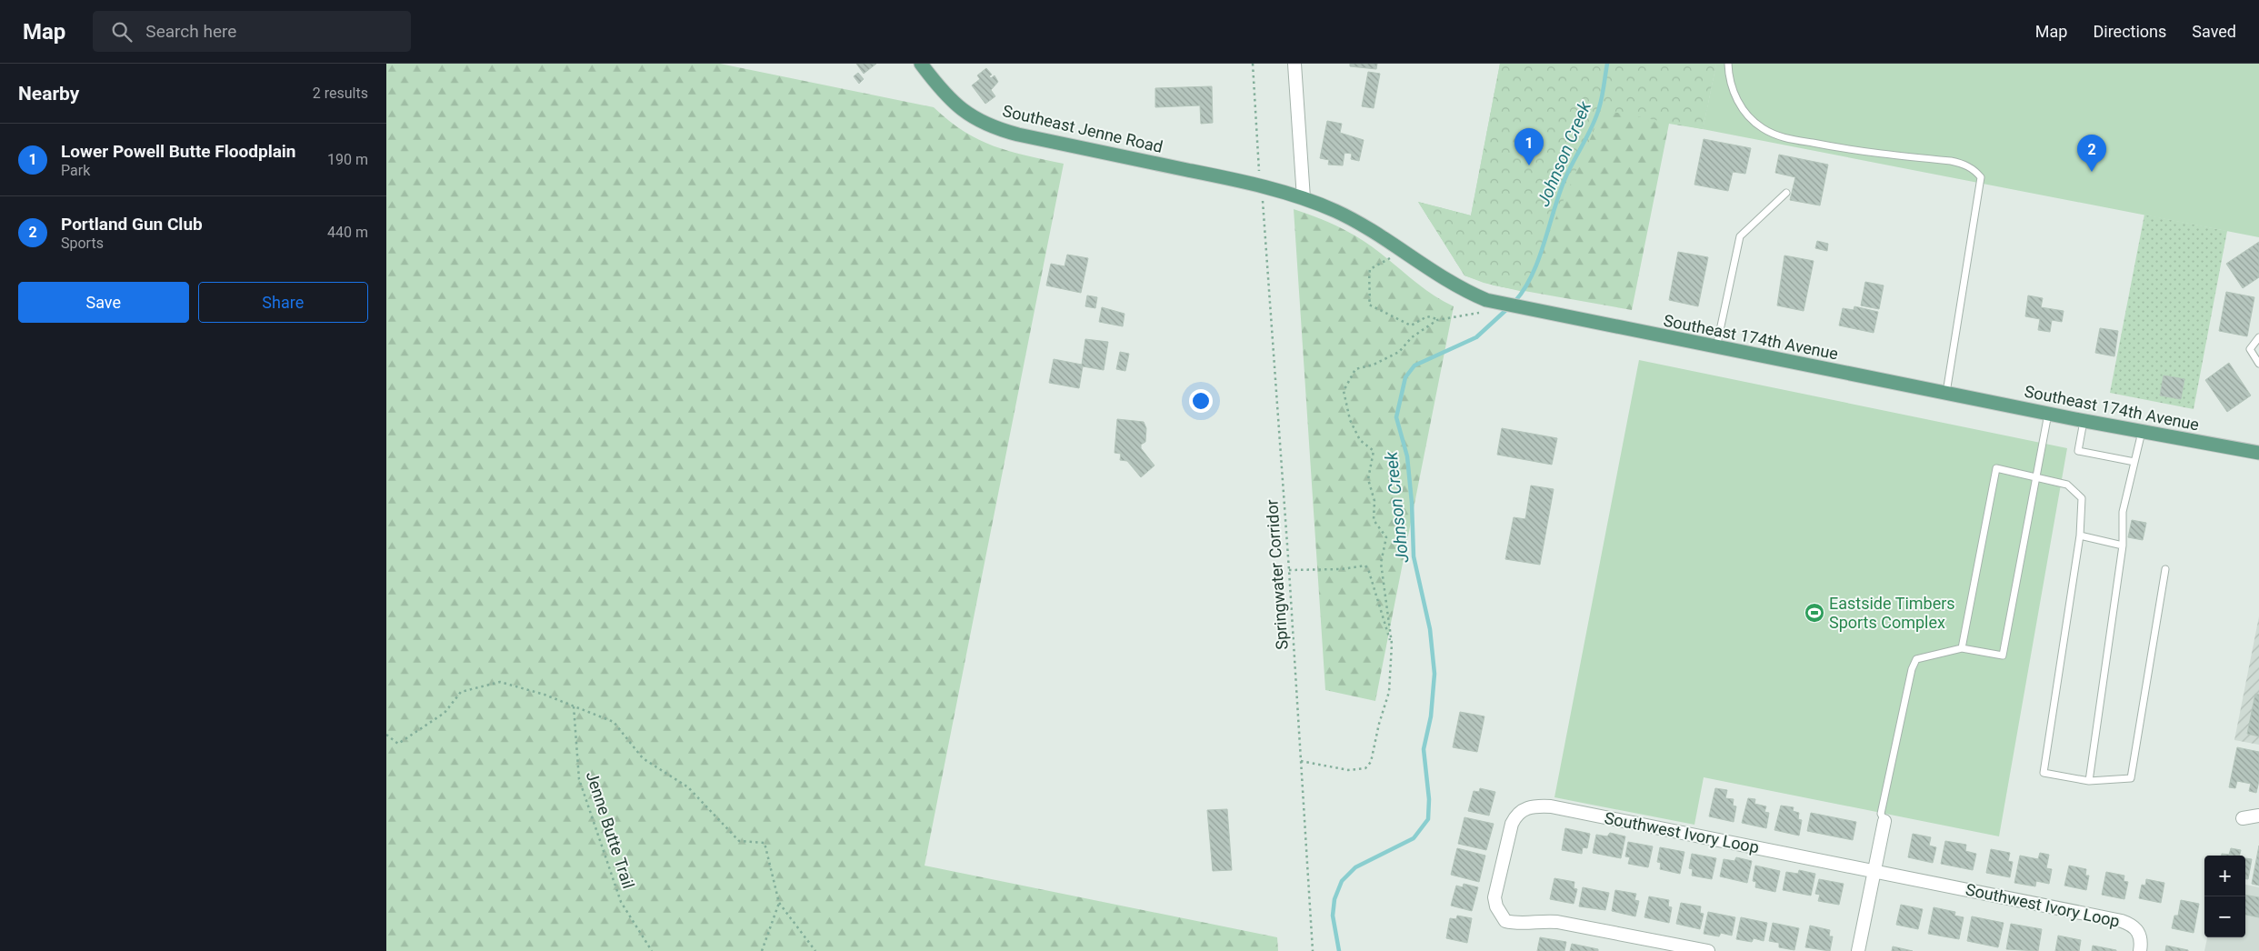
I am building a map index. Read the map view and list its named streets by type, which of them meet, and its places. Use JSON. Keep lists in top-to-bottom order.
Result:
{
  "streets": {
    "main road": ["Southeast Jenne Road", "Southeast 174th Avenue"],
    "street": ["Southwest Ivory Loop"],
    "path": ["Springwater Corridor", "Jenne Butte Trail"]
  },
  "crossings": [
    ["Southeast Jenne Road", "Southeast 174th Avenue"],
    ["Southeast Jenne Road", "Springwater Corridor"],
    ["Southeast 174th Avenue", "Springwater Corridor"]
  ],
  "water": ["Johnson Creek"],
  "places": {
    "sports": ["Eastside Timbers Sports Complex"]
  },
  "page": {
    "header": "Map",
    "search": "Search here",
    "nav": ["Map", "Directions", "Saved"],
    "heading": ["Nearby", "2 results"],
    "list": [
      {
        "mark": "1",
        "name": "Lower Powell Butte Floodplain",
        "note": "Park",
        "value": "190 m"
      },
      {
        "mark": "2",
        "name": "Portland Gun Club",
        "note": "Sports",
        "value": "440 m"
      }
    ],
    "pins": ["1", "2"],
    "buttons": ["Save", "Share"],
    "map_buttons": ["+", "−"]
  }
}
